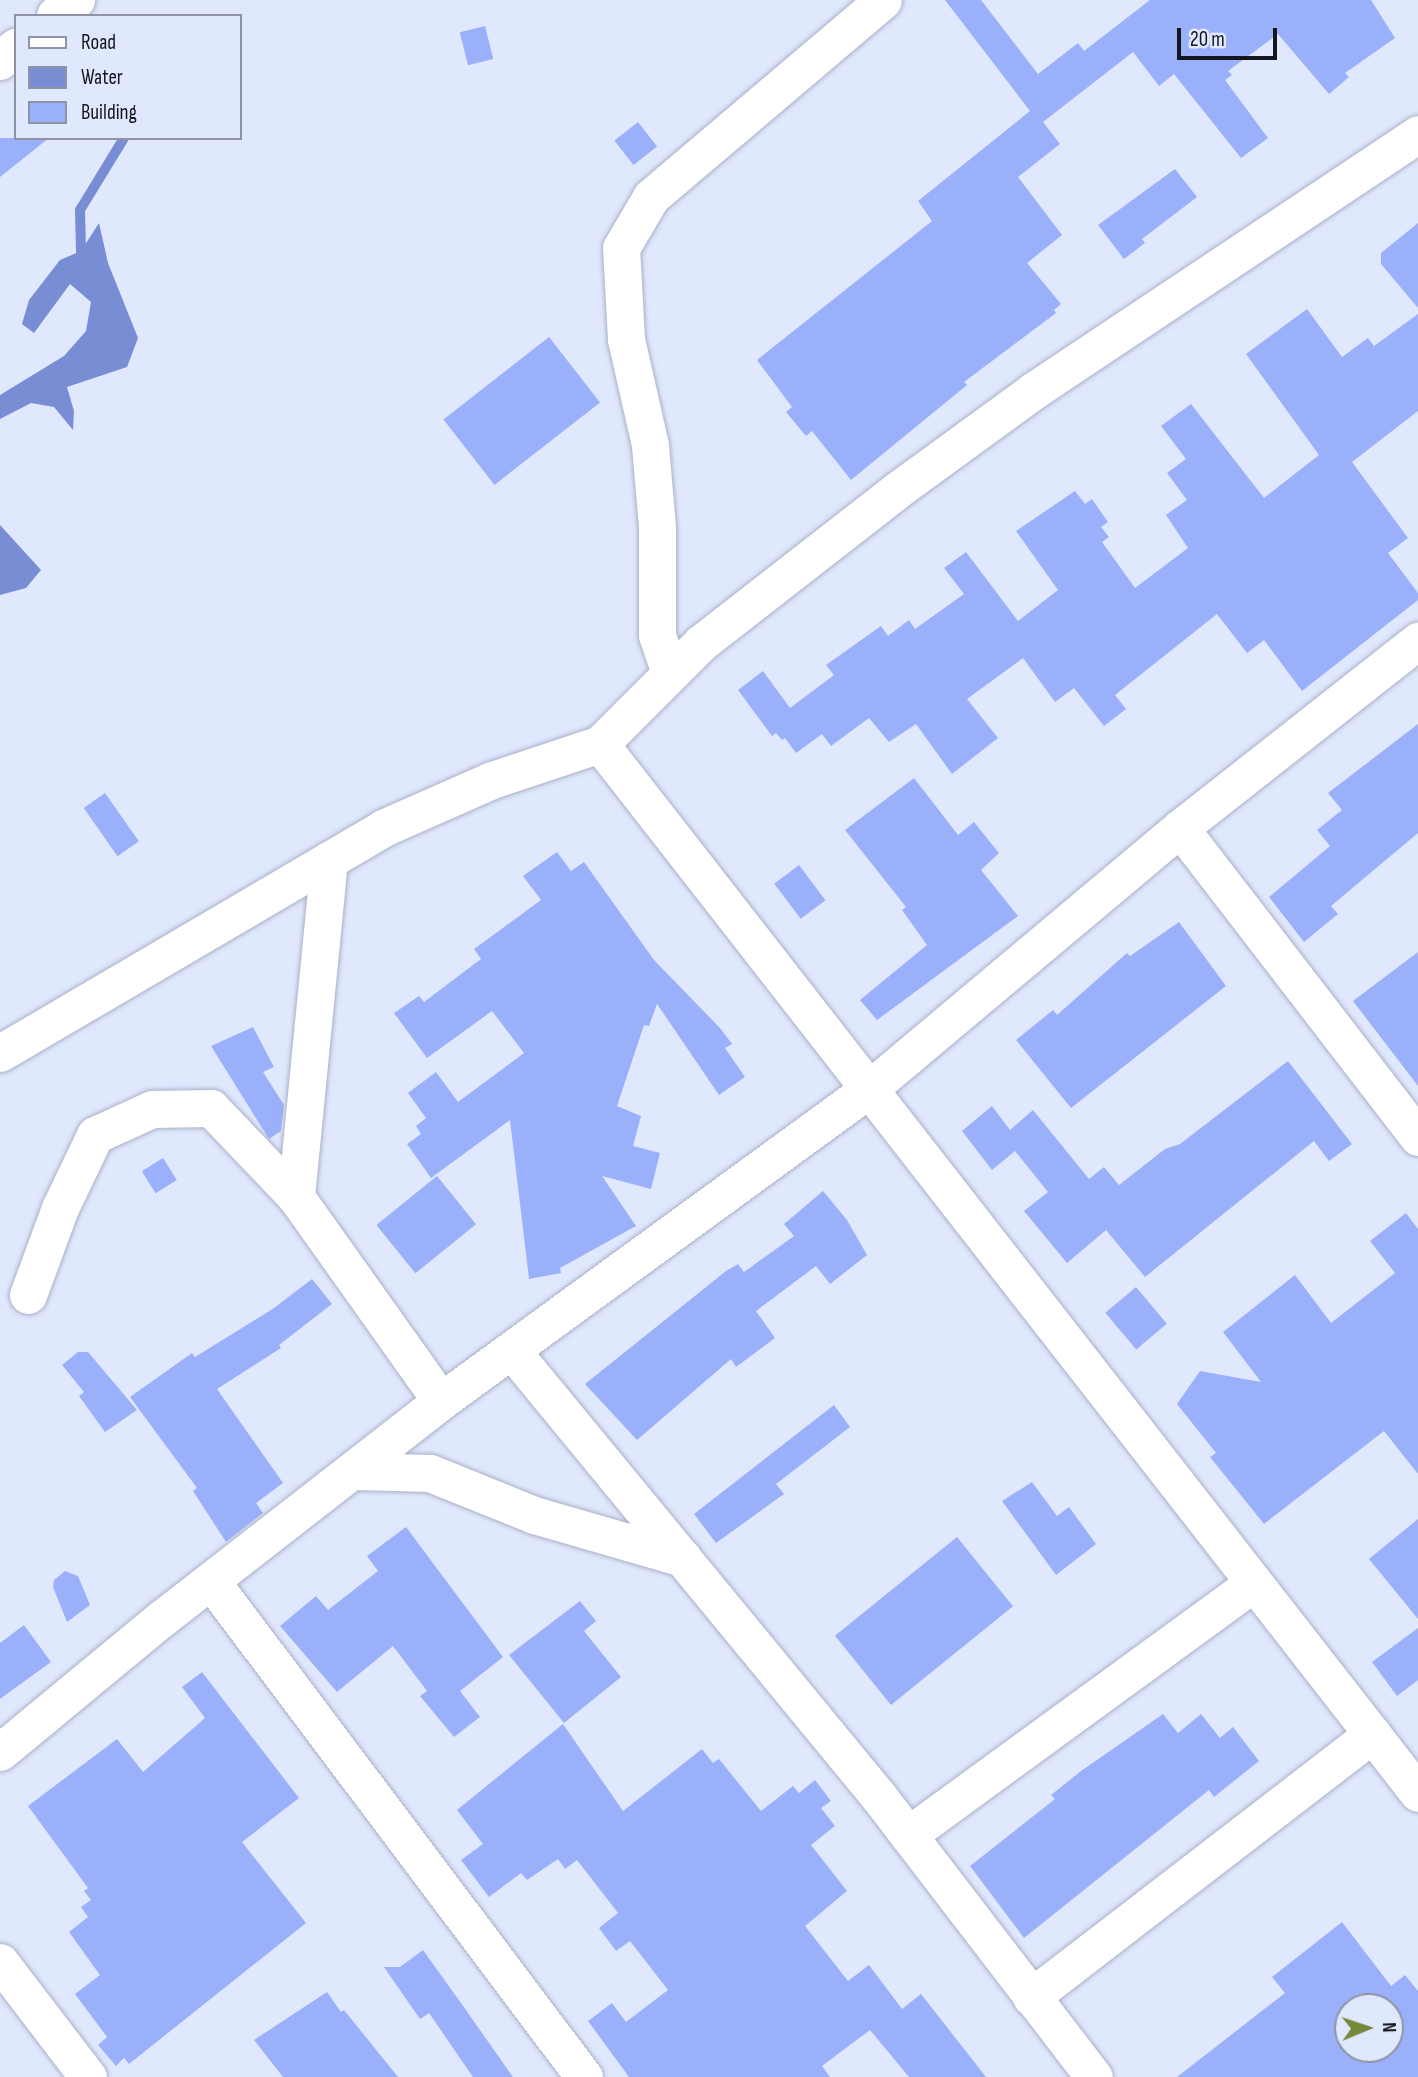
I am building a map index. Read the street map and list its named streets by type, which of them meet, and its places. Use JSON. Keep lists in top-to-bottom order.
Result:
{
  "legend": ["Road", "Water", "Building"],
  "scale_bar": "20 m",
  "north": "right"
}
